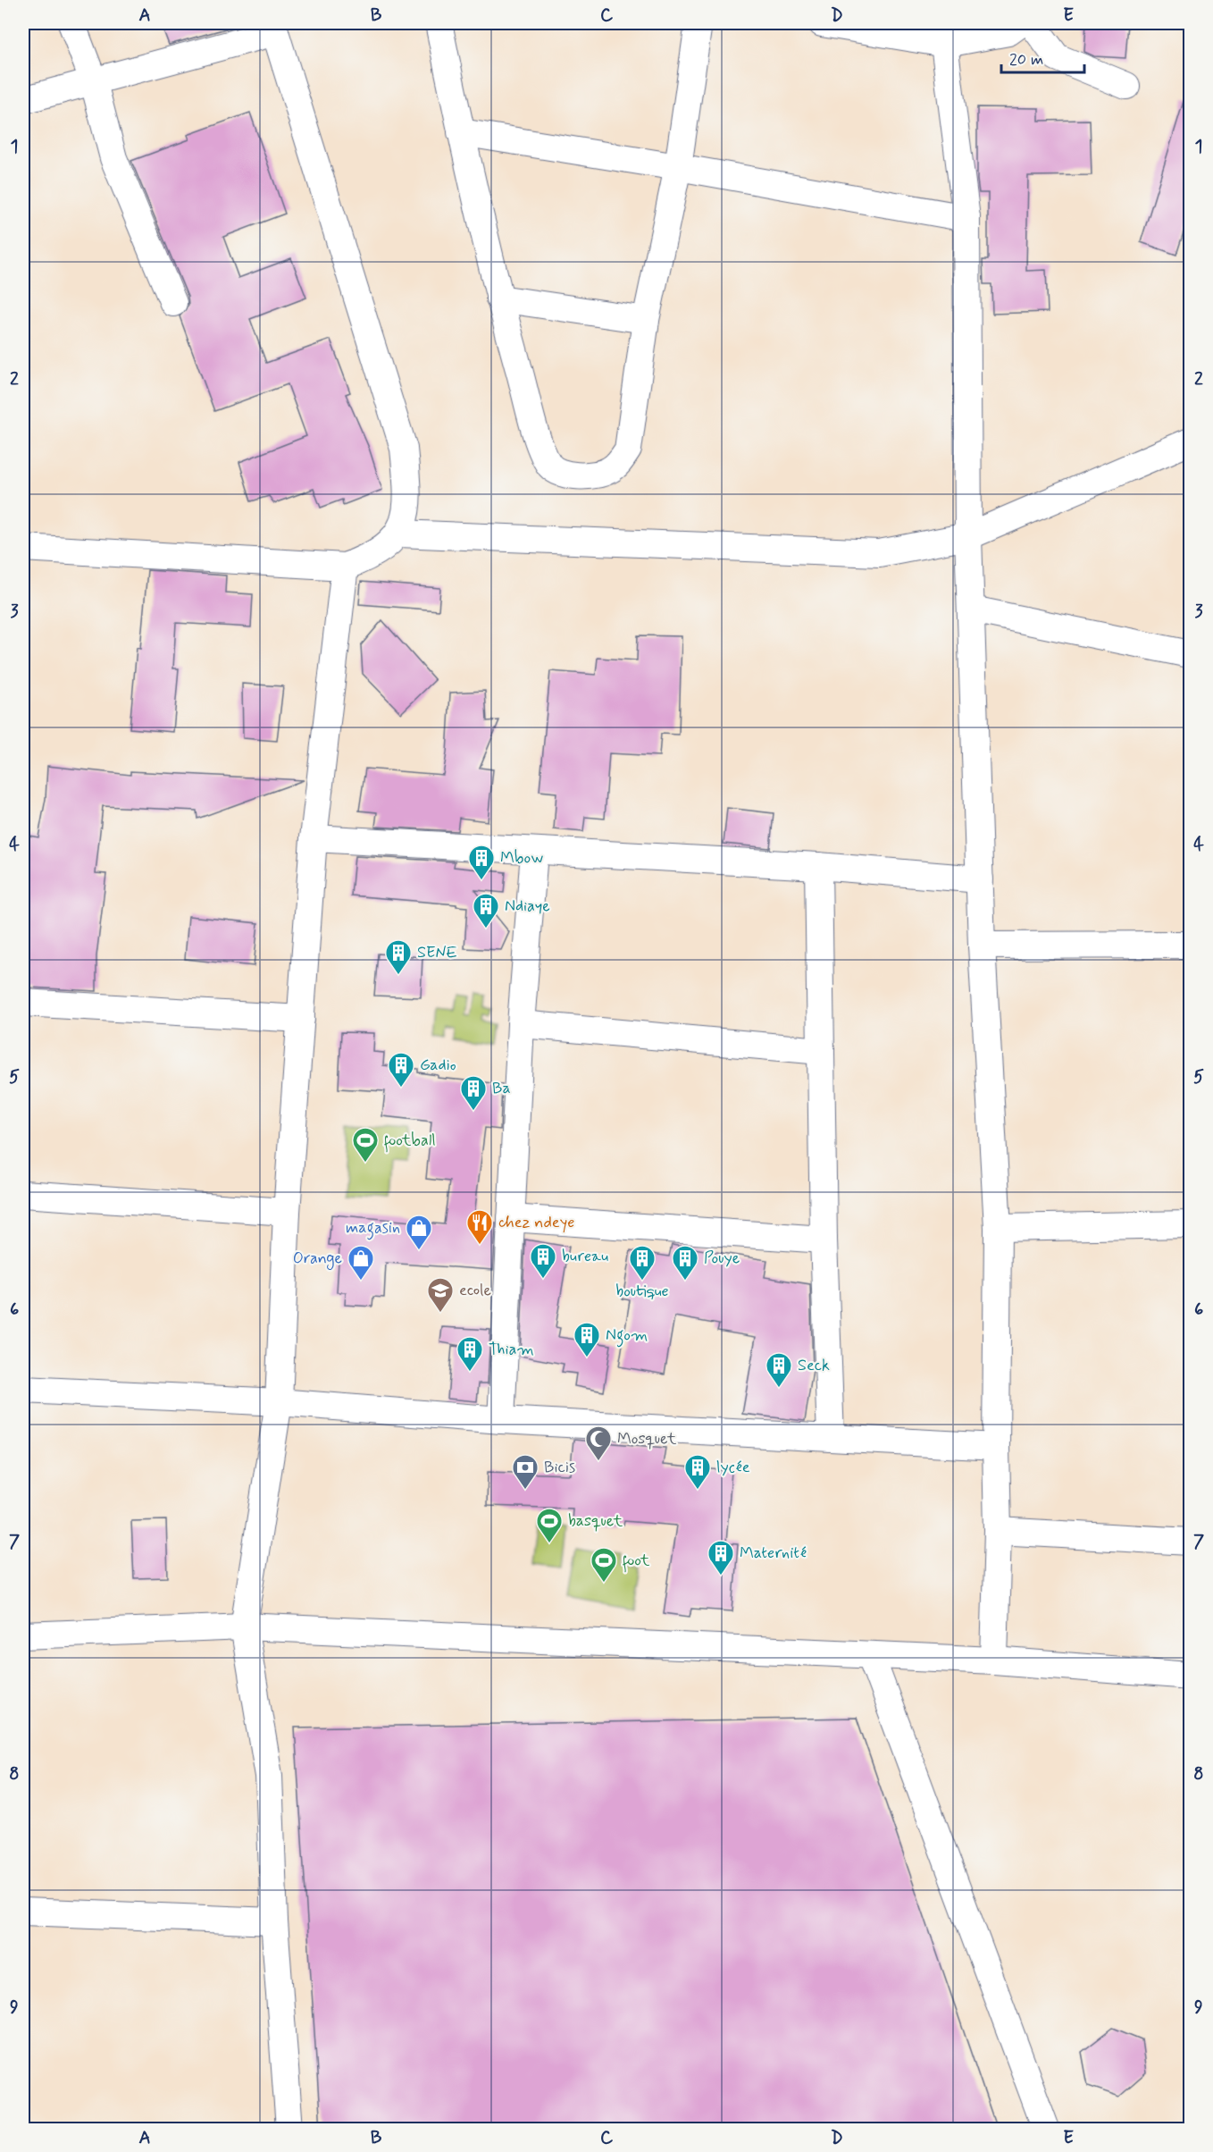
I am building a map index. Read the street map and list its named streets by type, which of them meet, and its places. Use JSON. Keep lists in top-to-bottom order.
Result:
{
  "places": {
    "building": [
      "Mbow",
      "Ndiaye",
      "SENE",
      "Gadio",
      "Ba",
      "bureau",
      "boutique",
      "Pouye",
      "Ngom",
      "Thiam",
      "Seck",
      "lycée",
      "Maternité"
    ],
    "sports": ["football", "basquet", "foot"],
    "restaurant": ["chez ndeye"],
    "shop": ["magasin", "Orange"],
    "school or university": ["ecole"],
    "mosque": ["Mosquet"],
    "bank": ["Bicis"]
  },
  "scale_bar": "20 m",
  "grid": {
    "columns": [
      "A",
      "B",
      "C",
      "D",
      "E"
    ],
    "rows": [
      "1",
      "2",
      "3",
      "4",
      "5",
      "6",
      "7",
      "8",
      "9"
    ]
  }
}
